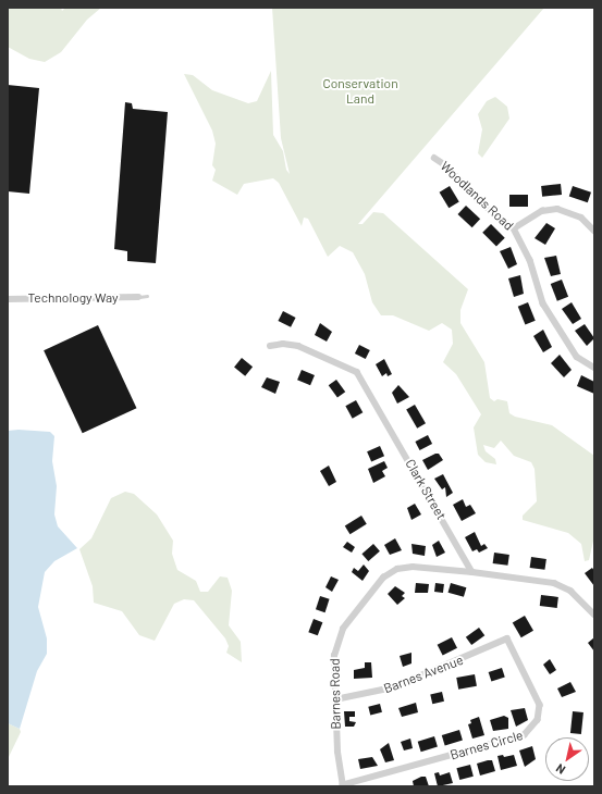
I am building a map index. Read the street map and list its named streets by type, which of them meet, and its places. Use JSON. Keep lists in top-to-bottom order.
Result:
{
  "streets": {
    "street": [
      "Woodlands Road",
      "Technology Way",
      "Clark Street",
      "Barnes Avenue",
      "Barnes Road",
      "Barnes Circle"
    ]
  },
  "crossings": [
    ["Clark Street", "Barnes Road"],
    ["Barnes Avenue", "Barnes Road"],
    ["Barnes Avenue", "Barnes Circle"],
    ["Barnes Road", "Barnes Circle"]
  ],
  "parks": ["Conservation Land"],
  "north": "bottom left"
}
